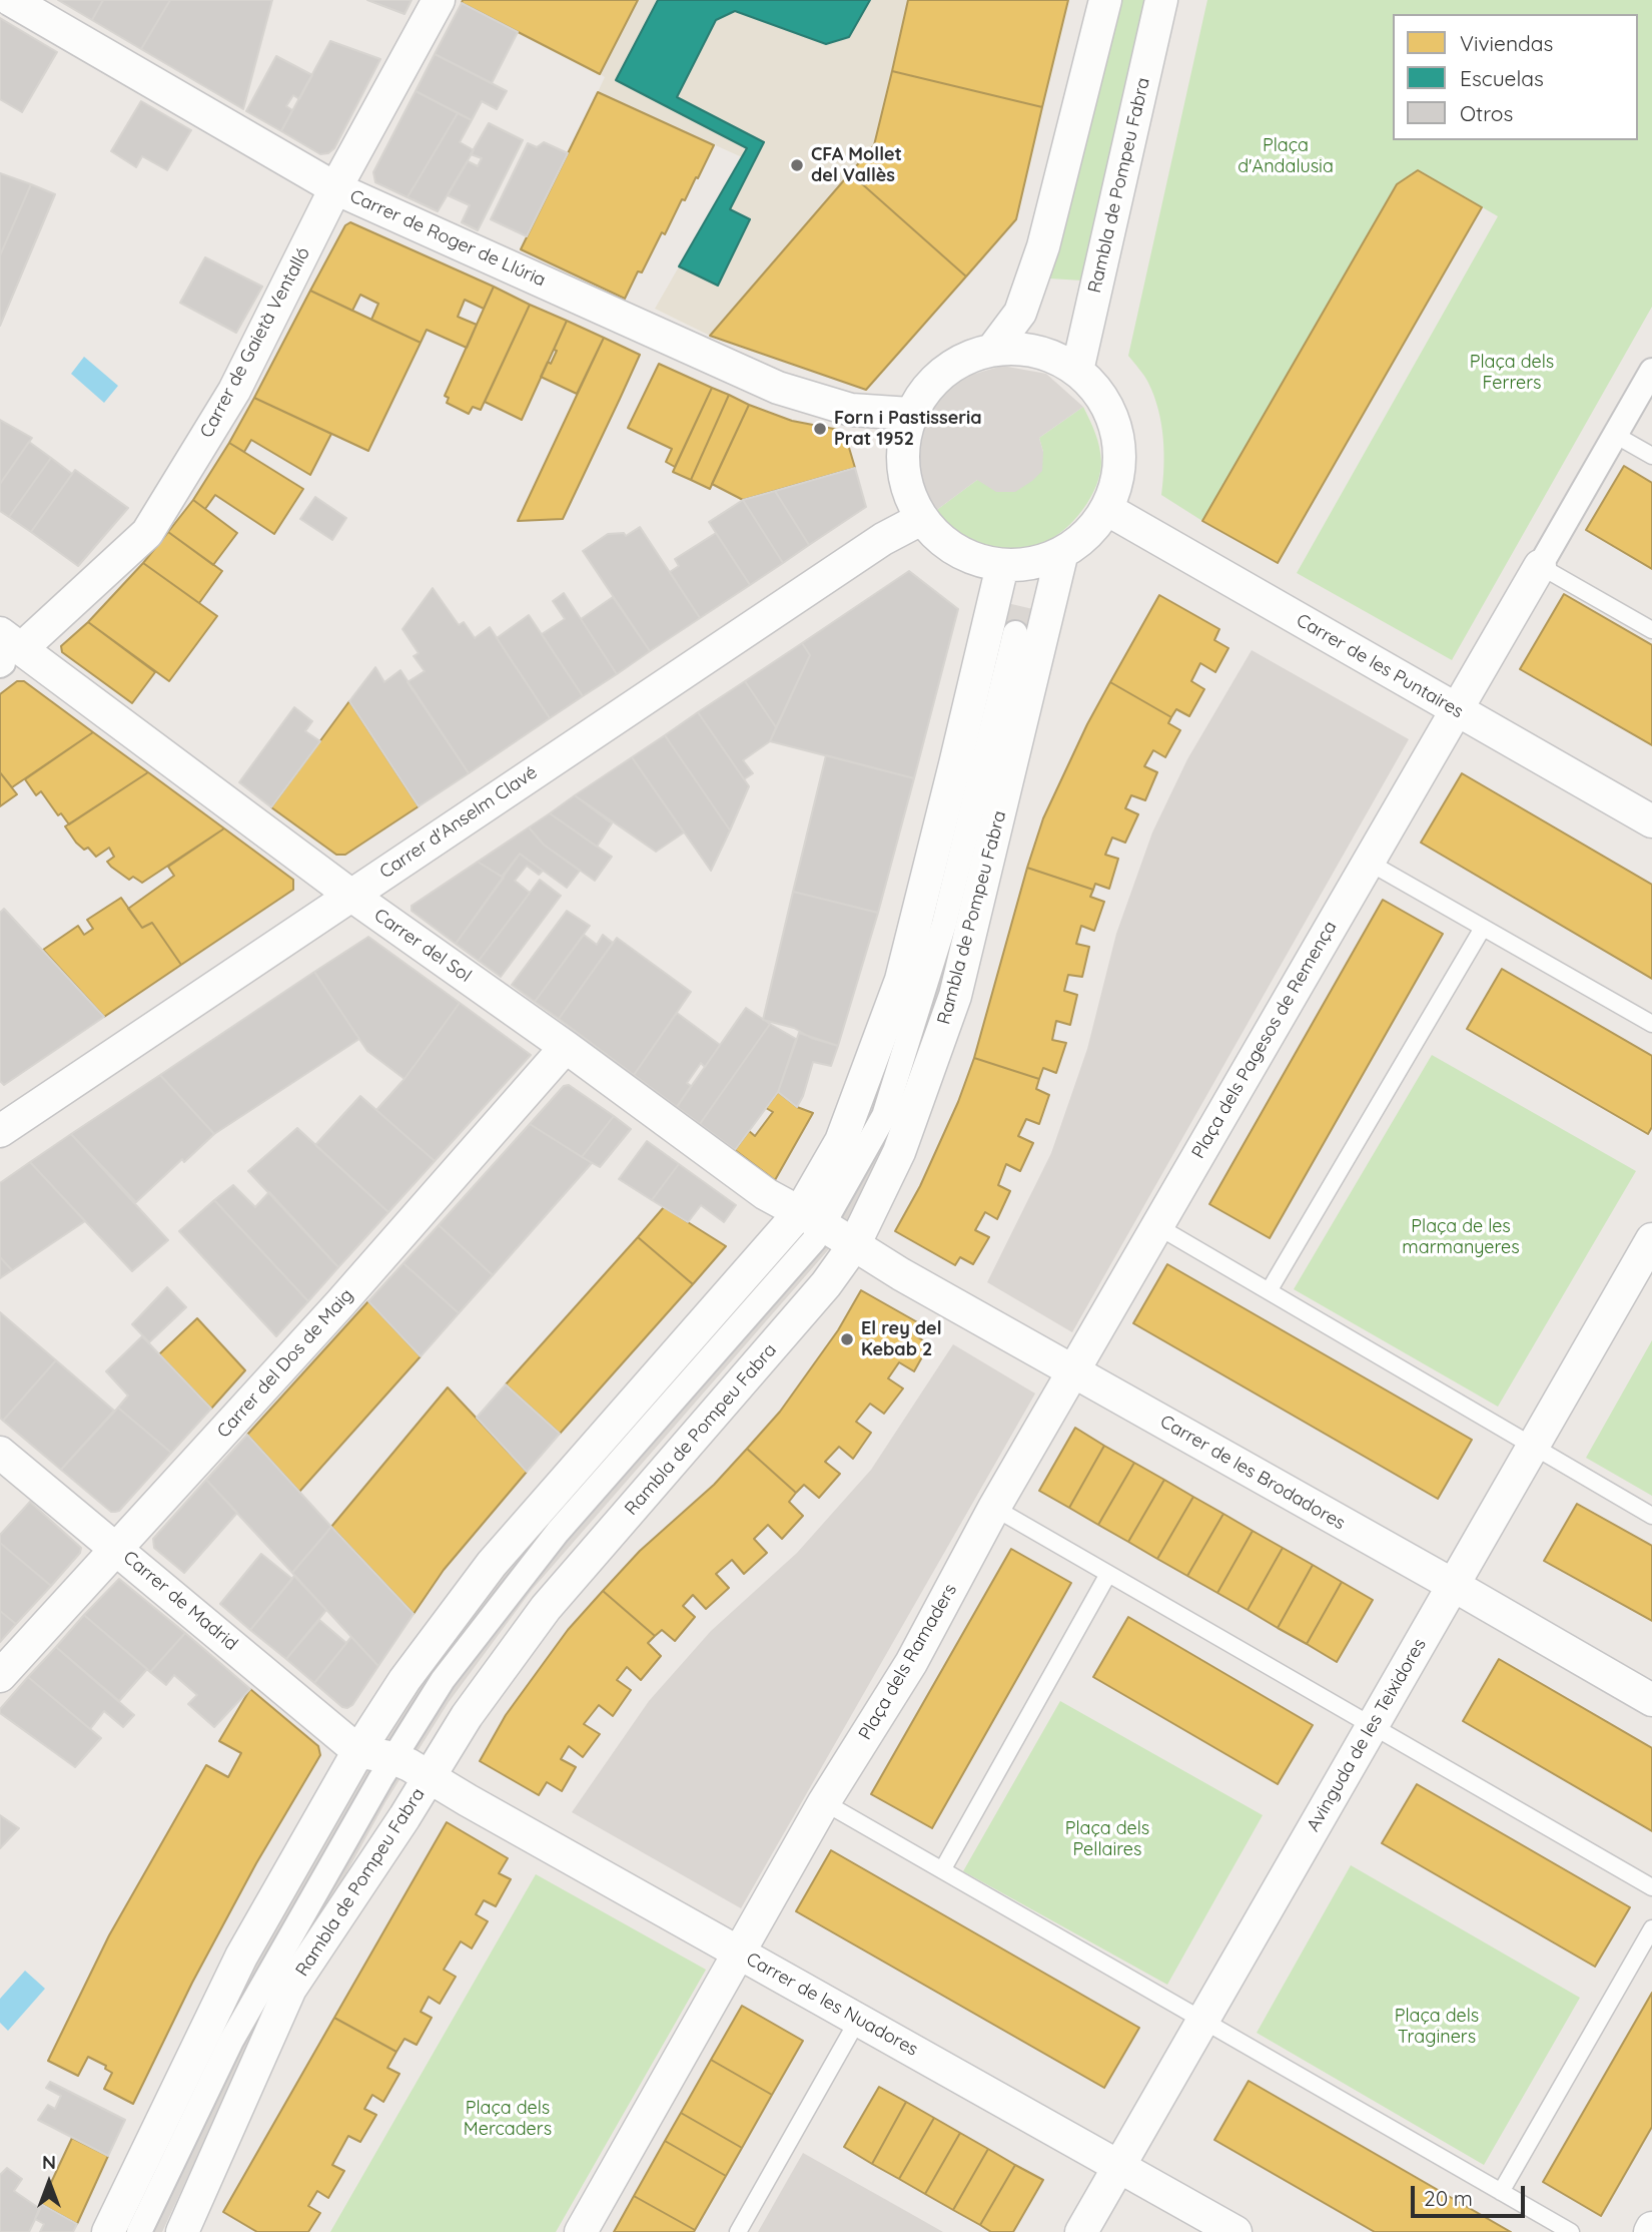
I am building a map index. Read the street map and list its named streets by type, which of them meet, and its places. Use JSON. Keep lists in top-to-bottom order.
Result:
{
  "streets": {
    "street": [
      "Rambla de Pompeu Fabra",
      "Carrer de Roger de Llúria",
      "Carrer de Gaietà Ventalló",
      "Carrer de les Puntaires",
      "Carrer d'Anselm Clavé",
      "Carrer del Sol",
      "Plaça dels Pagesos de Remença",
      "Carrer del Dos de Maig",
      "Carrer de les Brodadores",
      "Carrer de Madrid",
      "Plaça dels Ramaders",
      "Avinguda de les Teixidores",
      "Carrer de les Nuadores"
    ]
  },
  "crossings": [
    ["Rambla de Pompeu Fabra", "Carrer de Roger de Llúria"],
    ["Rambla de Pompeu Fabra", "Carrer de les Puntaires"],
    ["Rambla de Pompeu Fabra", "Carrer d'Anselm Clavé"],
    ["Rambla de Pompeu Fabra", "Carrer del Sol"],
    ["Rambla de Pompeu Fabra", "Carrer de les Brodadores"],
    ["Rambla de Pompeu Fabra", "Carrer de Madrid"],
    ["Rambla de Pompeu Fabra", "Carrer de les Nuadores"],
    ["Carrer de Roger de Llúria", "Carrer de Gaietà Ventalló"],
    ["Carrer de Roger de Llúria", "Carrer de les Puntaires"],
    ["Carrer de Roger de Llúria", "Carrer d'Anselm Clavé"],
    ["Carrer de Gaietà Ventalló", "Carrer del Sol"],
    ["Carrer de les Puntaires", "Carrer d'Anselm Clavé"],
    ["Carrer de les Puntaires", "Plaça dels Pagesos de Remença"],
    ["Carrer d'Anselm Clavé", "Carrer del Sol"],
    ["Carrer del Sol", "Carrer del Dos de Maig"],
    ["Carrer del Sol", "Carrer de les Brodadores"],
    ["Plaça dels Pagesos de Remença", "Carrer de les Brodadores"],
    ["Plaça dels Pagesos de Remença", "Plaça dels Ramaders"],
    ["Carrer del Dos de Maig", "Carrer de Madrid"],
    ["Carrer de les Brodadores", "Plaça dels Ramaders"],
    ["Carrer de les Brodadores", "Avinguda de les Teixidores"],
    ["Carrer de Madrid", "Carrer de les Nuadores"],
    ["Plaça dels Ramaders", "Carrer de les Nuadores"],
    ["Avinguda de les Teixidores", "Carrer de les Nuadores"]
  ],
  "parks": [
    "Plaça d'Andalusia",
    "Plaça dels Ferrers",
    "Plaça de les marmanyeres",
    "Plaça dels Pellaires",
    "Plaça dels Traginers",
    "Plaça dels Mercaders"
  ],
  "places": ["CFA Mollet del Vallès", "Forn i Pastisseria Prat 1952", "El rey del Kebab 2"],
  "legend": ["Viviendas", "Escuelas", "Otros"],
  "scale_bar": "20 m",
  "north": "top"
}
